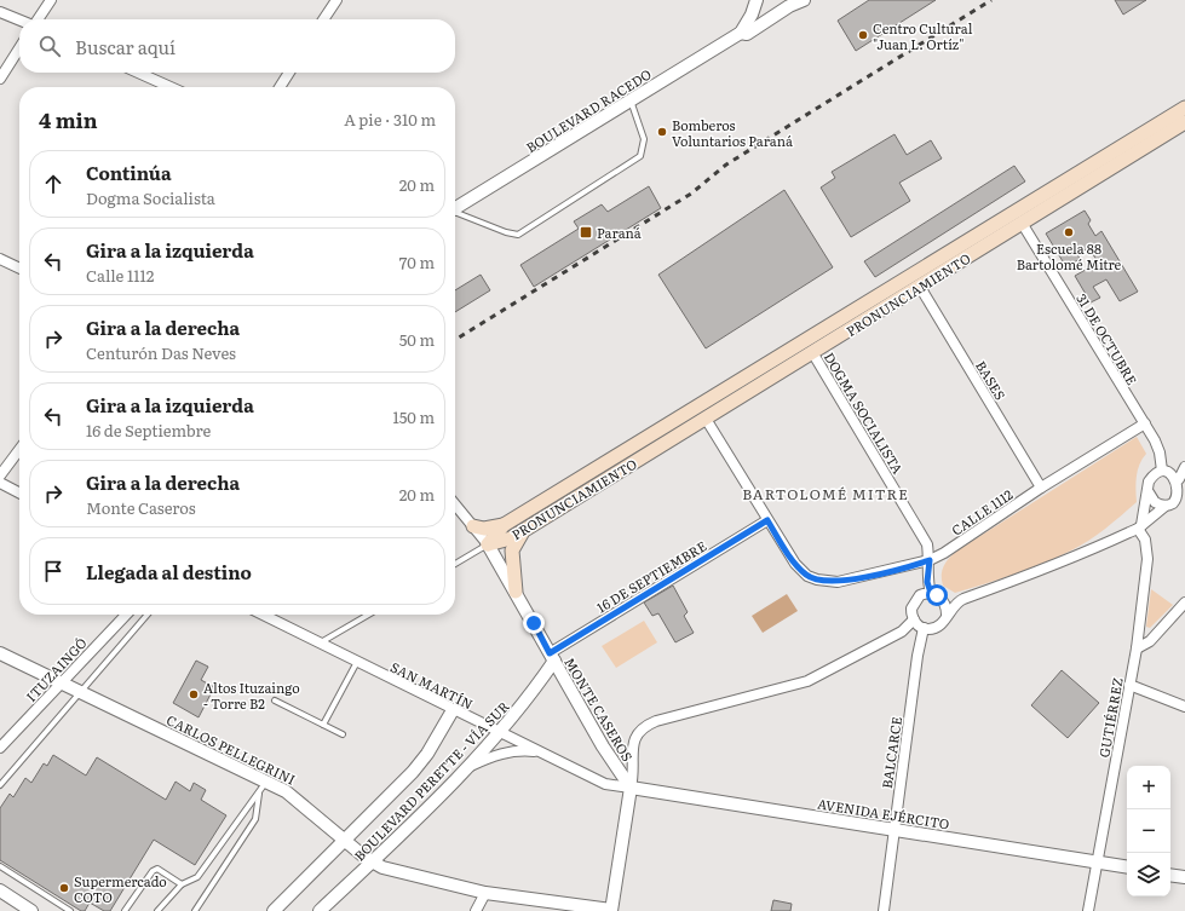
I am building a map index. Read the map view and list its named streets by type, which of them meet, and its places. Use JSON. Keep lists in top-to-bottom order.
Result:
{
  "streets": {
    "main road": ["PRONUNCIAMIENTO"],
    "street": [
      "BOULEVARD RACEDO",
      "31 DE OCTUBRE",
      "BASES",
      "DOGMA SOCIALISTA",
      "CALLE 1112",
      "16 DE SEPTIEMBRE",
      "ITUZAINGÓ",
      "SAN MARTÍN",
      "MONTE CASEROS",
      "GUTIÉRREZ",
      "CARLOS PELLEGRINI",
      "BALCARCE",
      "BOULEVARD PERETTE - VÍA SUR",
      "AVENIDA EJÉRCITO"
    ]
  },
  "crossings": [
    ["PRONUNCIAMIENTO", "31 DE OCTUBRE"],
    ["PRONUNCIAMIENTO", "BASES"],
    ["PRONUNCIAMIENTO", "DOGMA SOCIALISTA"],
    ["PRONUNCIAMIENTO", "MONTE CASEROS"],
    ["31 DE OCTUBRE", "CALLE 1112"],
    ["BASES", "CALLE 1112"],
    ["DOGMA SOCIALISTA", "CALLE 1112"],
    ["DOGMA SOCIALISTA", "BALCARCE"],
    ["CALLE 1112", "16 DE SEPTIEMBRE"],
    ["16 DE SEPTIEMBRE", "MONTE CASEROS"],
    ["16 DE SEPTIEMBRE", "BOULEVARD PERETTE - VÍA SUR"],
    ["ITUZAINGÓ", "CARLOS PELLEGRINI"],
    ["SAN MARTÍN", "MONTE CASEROS"],
    ["SAN MARTÍN", "BOULEVARD PERETTE - VÍA SUR"],
    ["SAN MARTÍN", "AVENIDA EJÉRCITO"],
    ["MONTE CASEROS", "BOULEVARD PERETTE - VÍA SUR"],
    ["MONTE CASEROS", "AVENIDA EJÉRCITO"],
    ["GUTIÉRREZ", "AVENIDA EJÉRCITO"],
    ["CARLOS PELLEGRINI", "BOULEVARD PERETTE - VÍA SUR"],
    ["BALCARCE", "AVENIDA EJÉRCITO"]
  ],
  "districts": ["BARTOLOMÉ MITRE"],
  "places": {
    "other": [
      "Centro Cultural \"Juan L. Ortíz\"",
      "Bomberos Voluntarios Paraná",
      "Escuela 88 Bartolomé Mitre",
      "Altos Ituzaingo - Torre B2",
      "Supermercado COTO"
    ],
    "transit": ["Paraná"]
  },
  "page": {
    "search": "Buscar aquí",
    "heading": ["4 min", "A pie · 310 m"],
    "list": [
      ["Continúa", "Dogma Socialista", "20 m"],
      ["Gira a la izquierda", "Calle 1112", "70 m"],
      ["Gira a la derecha", "Centurón Das Neves", "50 m"],
      ["Gira a la izquierda", "16 de Septiembre", "150 m"],
      ["Gira a la derecha", "Monte Caseros", "20 m"],
      "Llegada al destino"
    ],
    "map_buttons": ["+", "−"]
  }
}
